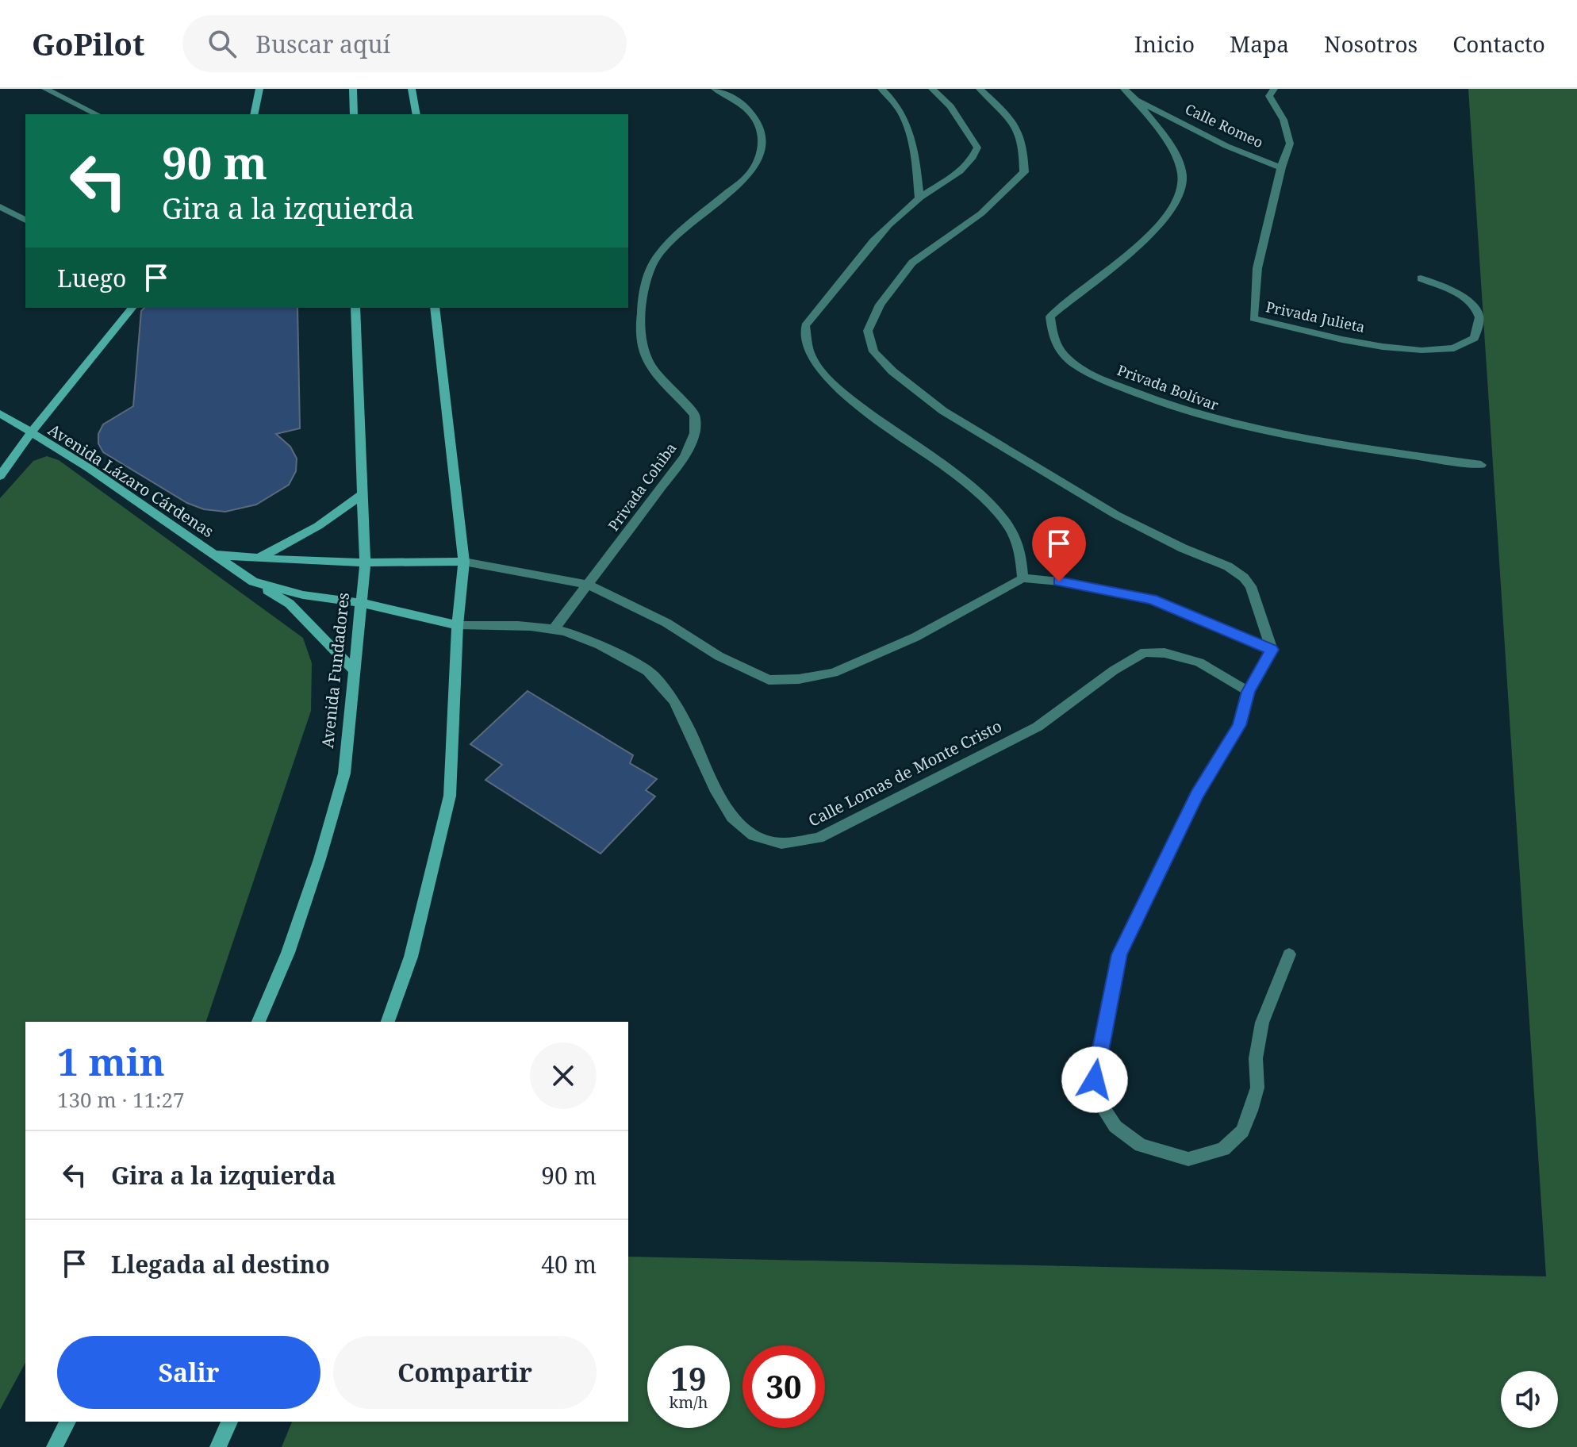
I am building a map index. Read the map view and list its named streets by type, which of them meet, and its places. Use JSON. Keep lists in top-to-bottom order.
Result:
{
  "streets": {
    "main road": ["Avenida Lázaro Cárdenas", "Avenida Fundadores"],
    "street": [
      "Calle Romeo",
      "Privada Julieta",
      "Privada Bolívar",
      "Privada Cohiba",
      "Calle Lomas de Monte Cristo"
    ]
  },
  "crossings": [
    ["Calle Romeo", "Privada Julieta"],
    ["Calle Romeo", "Privada Bolívar"],
    ["Avenida Lázaro Cárdenas", "Avenida Fundadores"],
    ["Avenida Lázaro Cárdenas", "Calle Lomas de Monte Cristo"],
    ["Privada Cohiba", "Calle Lomas de Monte Cristo"]
  ],
  "page": {
    "header": "GoPilot",
    "search": "Buscar aquí",
    "nav": [
      "Inicio",
      "Mapa",
      "Nosotros",
      "Contacto"
    ],
    "turn": ["90 m", "Gira a la izquierda"],
    "then": "Luego",
    "heading": ["1 min", "130 m · 11:27"],
    "list": [
      {
        "name": "Gira a la izquierda",
        "value": "90 m"
      },
      {
        "name": "Llegada al destino",
        "value": "40 m"
      }
    ],
    "buttons": ["Salir", "Compartir"],
    "speed": "19 km/h",
    "limit": "30"
  }
}
